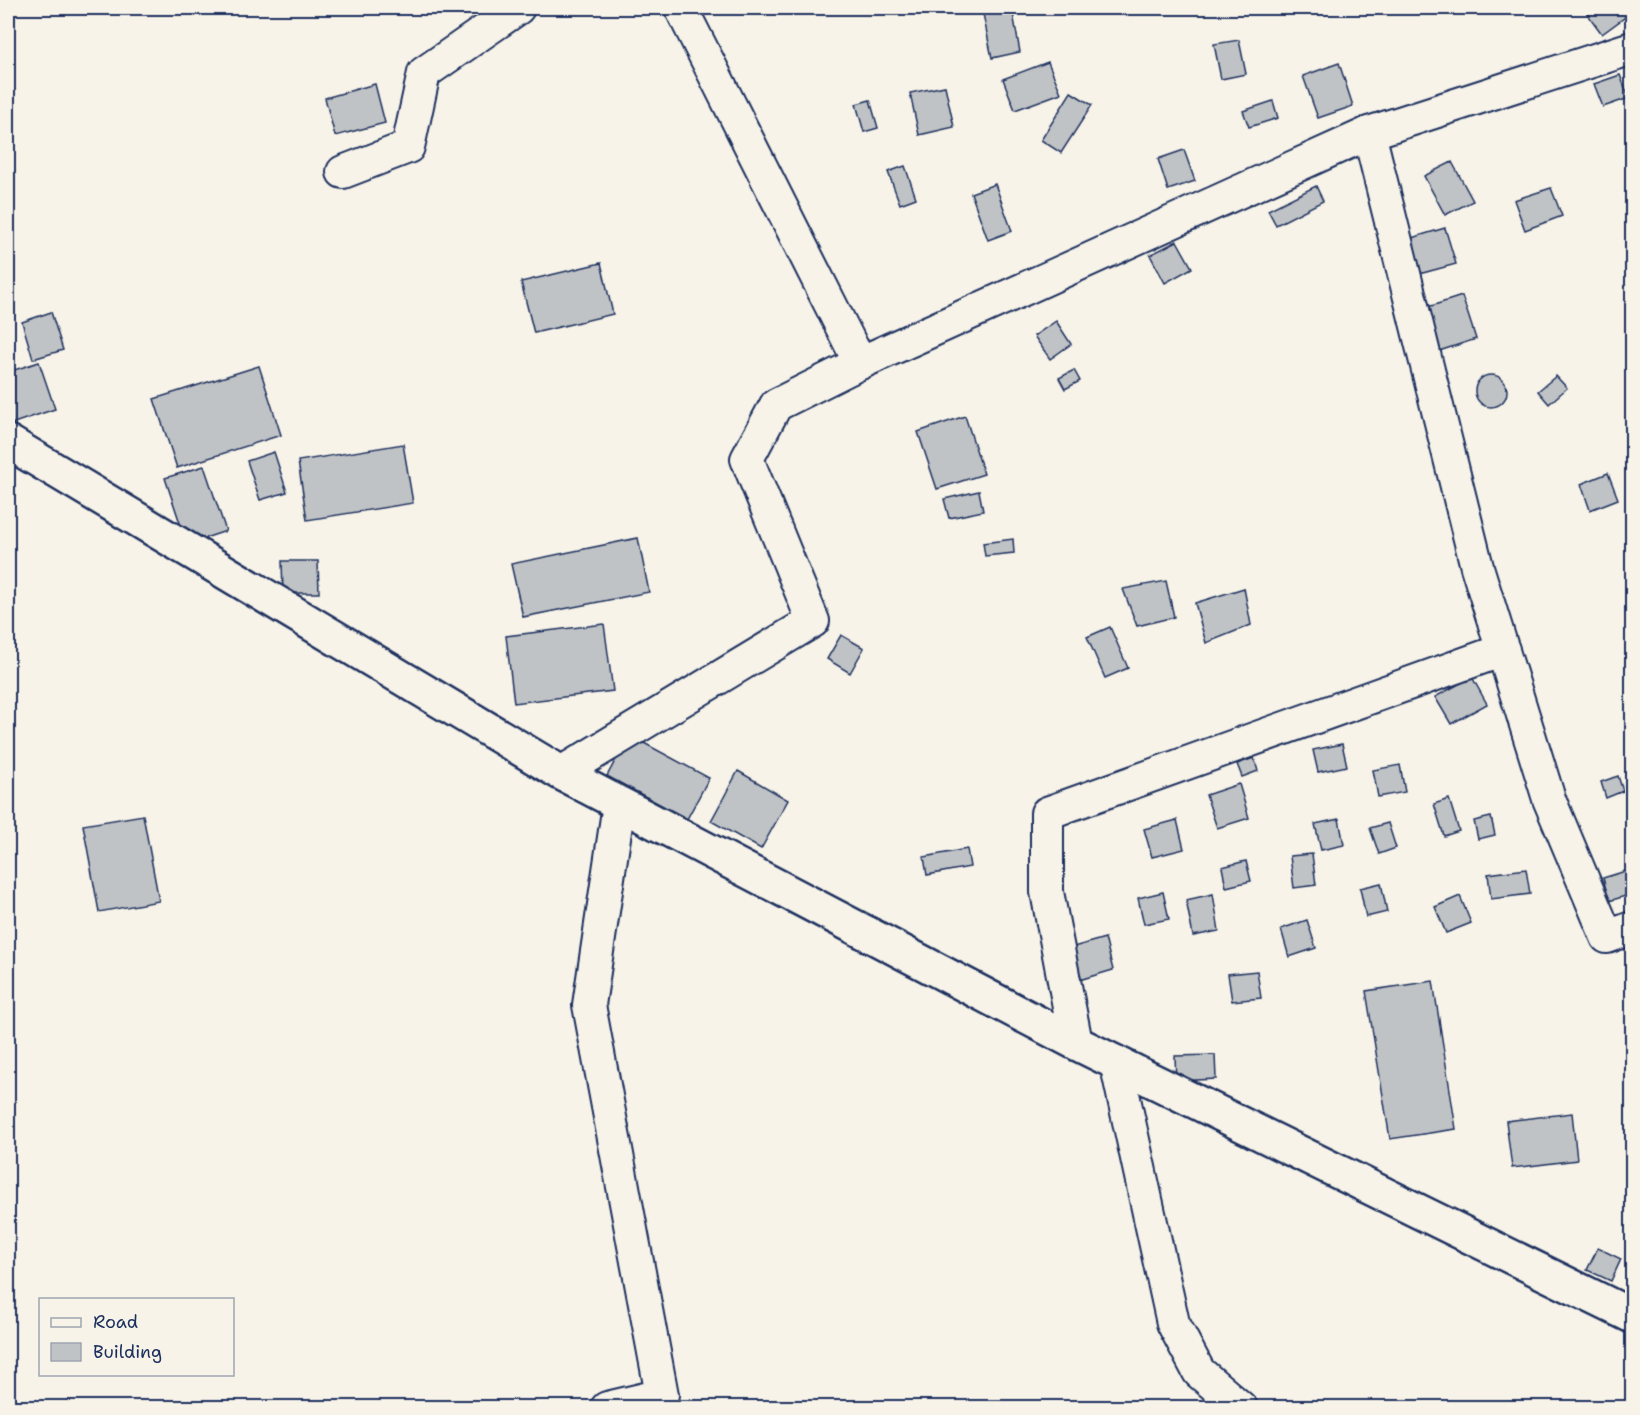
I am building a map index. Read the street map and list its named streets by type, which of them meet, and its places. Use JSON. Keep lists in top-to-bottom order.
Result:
{
  "legend": ["Road", "Building"]
}
